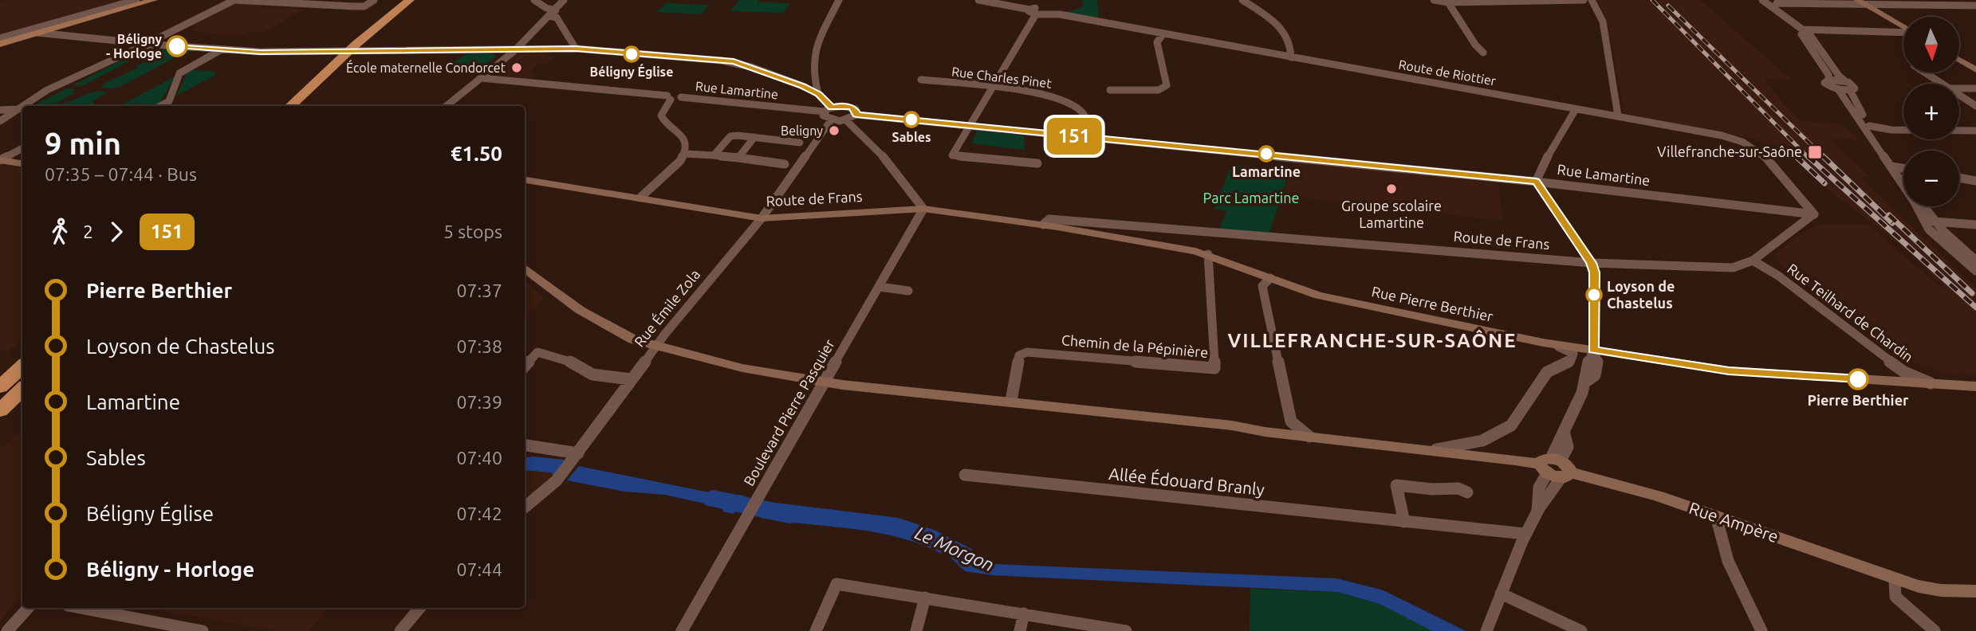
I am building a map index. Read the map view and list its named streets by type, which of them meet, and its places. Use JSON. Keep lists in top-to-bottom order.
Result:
{
  "streets": {
    "street": [
      "Route de Riottier",
      "Rue Charles Pinet",
      "Rue Lamartine",
      "Route de Frans",
      "Rue Pierre Berthier",
      "Rue Émile Zola",
      "Rue Teilhard de Chardin",
      "Chemin de la Pépinière",
      "Boulevard Pierre Pasquier",
      "Allée Édouard Branly",
      "Rue Ampère"
    ]
  },
  "crossings": [
    ["Route de Riottier", "Rue Lamartine"],
    ["Route de Riottier", "Route de Frans"],
    ["Rue Charles Pinet", "Rue Lamartine"],
    ["Rue Lamartine", "Route de Frans"],
    ["Route de Frans", "Rue Pierre Berthier"],
    ["Route de Frans", "Rue Émile Zola"],
    ["Route de Frans", "Rue Teilhard de Chardin"],
    ["Route de Frans", "Boulevard Pierre Pasquier"],
    ["Rue Pierre Berthier", "Rue Teilhard de Chardin"],
    ["Rue Pierre Berthier", "Chemin de la Pépinière"],
    ["Rue Émile Zola", "Rue Ampère"],
    ["Chemin de la Pépinière", "Rue Ampère"],
    ["Boulevard Pierre Pasquier", "Rue Ampère"]
  ],
  "districts": ["VILLEFRANCHE-SUR-SAÔNE"],
  "water": ["Le Morgon"],
  "parks": ["Parc Lamartine"],
  "places": {
    "other": [
      "Béligny - Horloge",
      "Béligny Église",
      "École maternelle Condorcet",
      "Sables",
      "Beligny",
      "Lamartine",
      "Groupe scolaire Lamartine",
      "Loyson de Chastelus",
      "Pierre Berthier"
    ],
    "transit": ["Villefranche-sur-Saône"]
  },
  "lines": ["bus line 151"],
  "north": "bottom",
  "page": {
    "on_map": "151",
    "map_buttons": ["+", "−"],
    "heading": ["9 min", "07:35 – 07:44 · Bus", "€1.50"],
    "legs": ["2", "151", "5 stops"],
    "list": [
      {
        "name": "Pierre Berthier",
        "value": "07:37"
      },
      {
        "name": "Loyson de Chastelus",
        "value": "07:38"
      },
      {
        "name": "Lamartine",
        "value": "07:39"
      },
      {
        "name": "Sables",
        "value": "07:40"
      },
      {
        "name": "Béligny Église",
        "value": "07:42"
      },
      {
        "name": "Béligny - Horloge",
        "value": "07:44"
      }
    ]
  }
}
